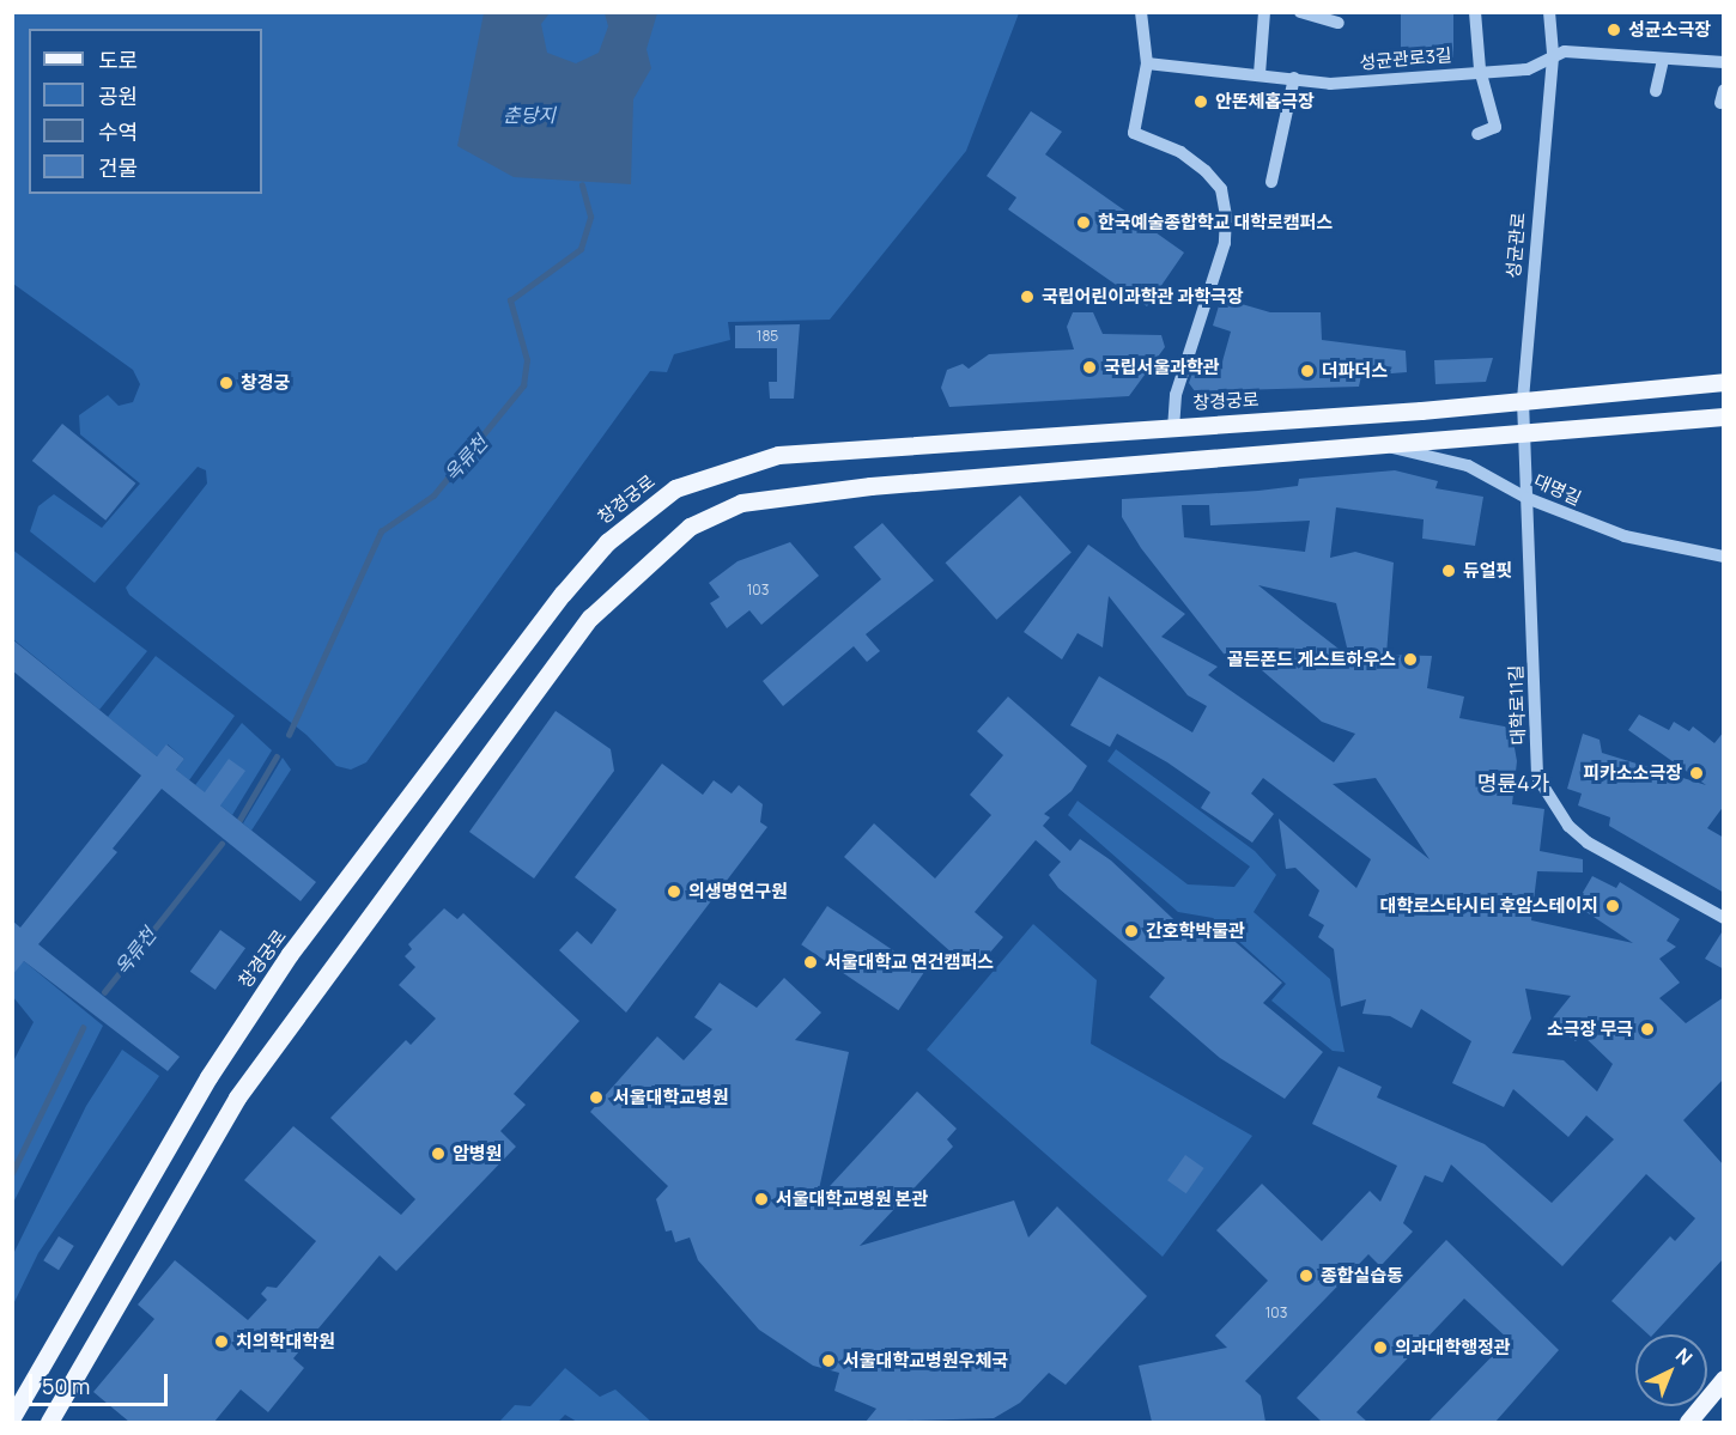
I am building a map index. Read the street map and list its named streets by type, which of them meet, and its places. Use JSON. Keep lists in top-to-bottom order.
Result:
{
  "streets": {
    "main road": ["창경궁로"],
    "street": [
      "성균관로3길",
      "성균관로",
      "대명길",
      "대학로11길"
    ]
  },
  "crossings": [
    ["성균관로3길", "성균관로"],
    ["성균관로", "창경궁로"],
    ["성균관로", "대학로11길"],
    ["대명길", "대학로11길"]
  ],
  "districts": ["명륜4가"],
  "water": ["춘당지", "옥류천"],
  "places": [
    "성균소극장",
    "안똔체홉극장",
    "한국예술종합학교 대학로캠퍼스",
    "국립어린이과학관 과학극장",
    "국립서울과학관",
    "더파더스",
    "창경궁",
    "듀얼핏",
    "골든폰드 게스트하우스",
    "피카소소극장",
    "의생명연구원",
    "대학로스타시티 후암스테이지",
    "간호학박물관",
    "서울대학교 연건캠퍼스",
    "소극장 무극",
    "서울대학교병원",
    "암병원",
    "서울대학교병원 본관",
    "종합실습동",
    "치의학대학원",
    "의과대학행정관",
    "서울대학교병원우체국"
  ],
  "house_numbers": ["185", "103", "103"],
  "legend": [
    "도로",
    "공원",
    "수역",
    "건물"
  ],
  "scale_bar": "50 m",
  "north": "top right"
}
